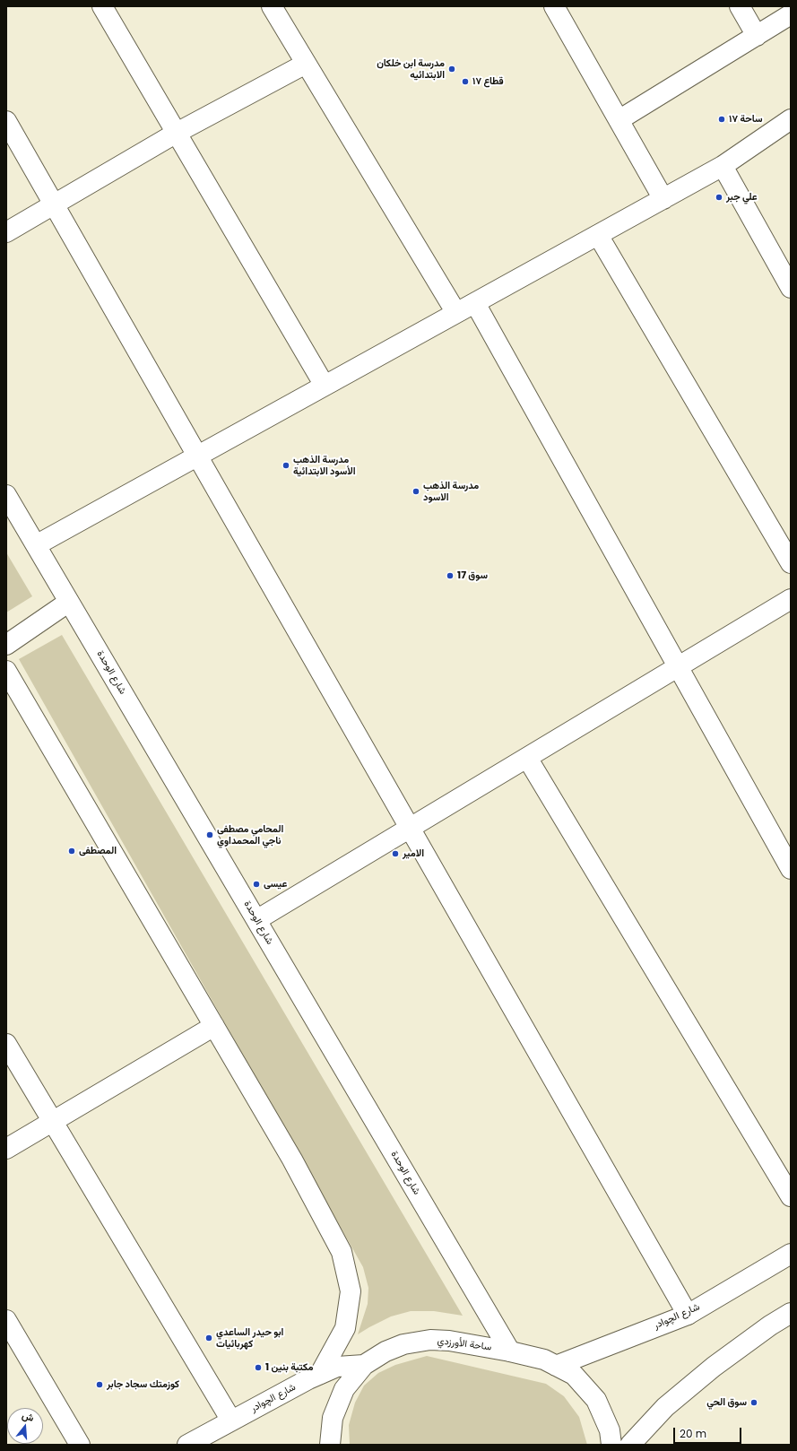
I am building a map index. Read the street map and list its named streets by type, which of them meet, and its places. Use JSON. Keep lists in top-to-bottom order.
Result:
{
  "streets": {
    "street": ["شارع الوحدة", "شارع الچوادر", "ساحة الأورزدي"]
  },
  "crossings": [
    ["شارع الوحدة", "ساحة الأورزدي"],
    ["شارع الچوادر", "ساحة الأورزدي"]
  ],
  "places": [
    "مدرسة ابن خلكان الابتدائيه",
    "قطاع ١٧",
    "ساحة ١٧",
    "علي جبر",
    "مدرسة الذهب الأسود الابتدائية",
    "مدرسة الذهب الاسود",
    "سوق 17",
    "المحامي مصطفى ناجي المحمداوي",
    "المصطفى",
    "الامير",
    "عيسى",
    "ابو حيدر الساعدي كهربائيات",
    "مكتبة بنين 1",
    "كوزمتك سجاد جابر",
    "سوق الحي"
  ],
  "scale_bar": "20 m",
  "north": "top"
}
